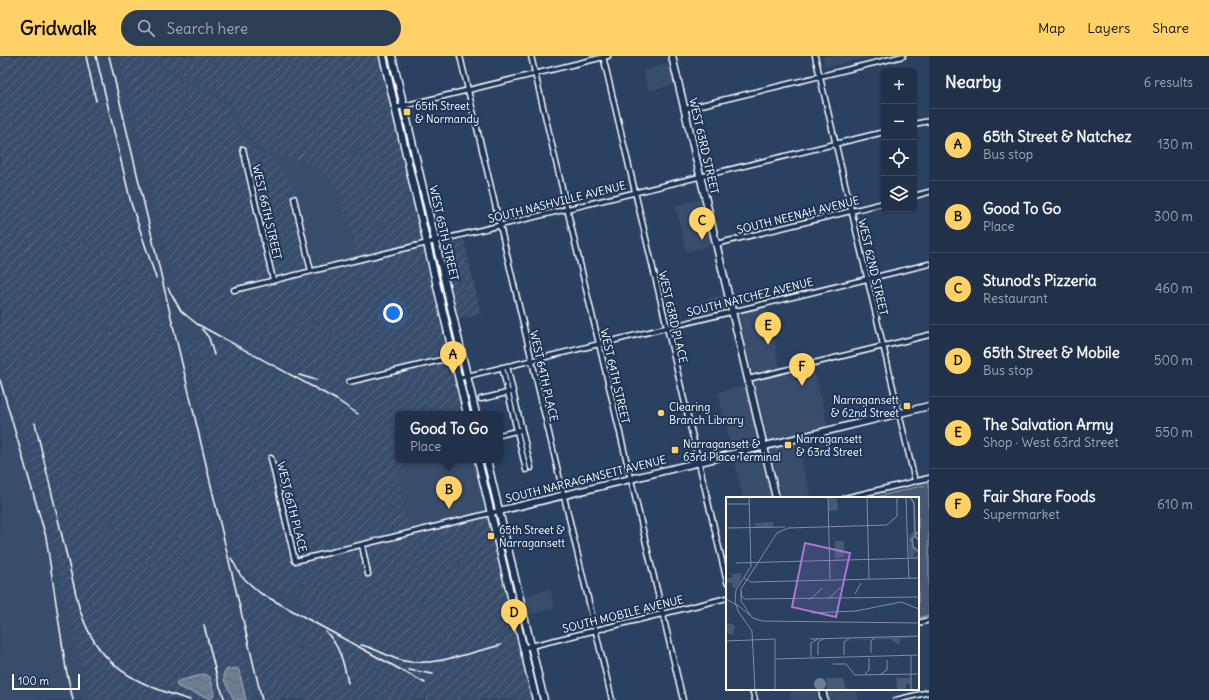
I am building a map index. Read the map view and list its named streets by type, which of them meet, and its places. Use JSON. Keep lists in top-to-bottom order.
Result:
{
  "streets": {
    "street": [
      "WEST 63RD STREET",
      "SOUTH NASHVILLE AVENUE",
      "WEST 66TH STREET",
      "SOUTH NEENAH AVENUE",
      "WEST 65TH STREET",
      "WEST 62ND STREET",
      "SOUTH NATCHEZ AVENUE",
      "WEST 63RD PLACE",
      "WEST 64TH PLACE",
      "WEST 64TH STREET",
      "SOUTH NARRAGANSETT AVENUE",
      "WEST 66TH PLACE",
      "SOUTH MOBILE AVENUE"
    ]
  },
  "crossings": [
    ["WEST 63RD STREET", "SOUTH NASHVILLE AVENUE"],
    ["WEST 63RD STREET", "SOUTH NEENAH AVENUE"],
    ["WEST 63RD STREET", "SOUTH NATCHEZ AVENUE"],
    ["WEST 63RD STREET", "SOUTH NARRAGANSETT AVENUE"],
    ["SOUTH NASHVILLE AVENUE", "WEST 66TH STREET"],
    ["SOUTH NASHVILLE AVENUE", "WEST 65TH STREET"],
    ["SOUTH NASHVILLE AVENUE", "WEST 62ND STREET"],
    ["SOUTH NASHVILLE AVENUE", "WEST 63RD PLACE"],
    ["SOUTH NASHVILLE AVENUE", "WEST 64TH PLACE"],
    ["SOUTH NASHVILLE AVENUE", "WEST 64TH STREET"],
    ["SOUTH NEENAH AVENUE", "WEST 62ND STREET"],
    ["WEST 65TH STREET", "SOUTH NATCHEZ AVENUE"],
    ["WEST 62ND STREET", "SOUTH NATCHEZ AVENUE"],
    ["WEST 62ND STREET", "SOUTH NARRAGANSETT AVENUE"],
    ["SOUTH NATCHEZ AVENUE", "WEST 63RD PLACE"],
    ["SOUTH NATCHEZ AVENUE", "WEST 64TH PLACE"],
    ["SOUTH NATCHEZ AVENUE", "WEST 64TH STREET"],
    ["WEST 63RD PLACE", "SOUTH NARRAGANSETT AVENUE"],
    ["WEST 64TH PLACE", "SOUTH NARRAGANSETT AVENUE"],
    ["WEST 64TH PLACE", "SOUTH MOBILE AVENUE"],
    ["WEST 64TH STREET", "SOUTH NARRAGANSETT AVENUE"],
    ["WEST 64TH STREET", "SOUTH MOBILE AVENUE"],
    ["SOUTH NARRAGANSETT AVENUE", "WEST 66TH PLACE"]
  ],
  "places": {
    "transit": [
      "65th Street & Normandy",
      "Narragansett & 62nd Street",
      "Narragansett & 63rd Street",
      "Narragansett & 63rd Place Terminal",
      "65th Street & Narragansett"
    ],
    "other": ["Clearing Branch Library"]
  },
  "scale_bar": "100 m",
  "page": {
    "header": "Gridwalk",
    "search": "Search here",
    "nav": ["Map", "Layers", "Share"],
    "heading": ["Nearby", "6 results"],
    "map_buttons": ["+", "−"],
    "list": [
      {
        "mark": "A",
        "name": "65th Street & Natchez",
        "note": "Bus stop",
        "value": "130 m"
      },
      {
        "mark": "B",
        "name": "Good To Go",
        "note": "Place",
        "value": "300 m"
      },
      {
        "mark": "C",
        "name": "Stunod's Pizzeria",
        "note": "Restaurant",
        "value": "460 m"
      },
      {
        "mark": "D",
        "name": "65th Street & Mobile",
        "note": "Bus stop",
        "value": "500 m"
      },
      {
        "mark": "E",
        "name": "The Salvation Army",
        "note": "Shop · West 63rd Street",
        "value": "550 m"
      },
      {
        "mark": "F",
        "name": "Fair Share Foods",
        "note": "Supermarket",
        "value": "610 m"
      }
    ],
    "pins": [
      "C",
      "E",
      "A",
      "F",
      "B",
      "D"
    ],
    "popup": ["Good To Go", "Place"],
    "scale": "100 m"
  }
}
